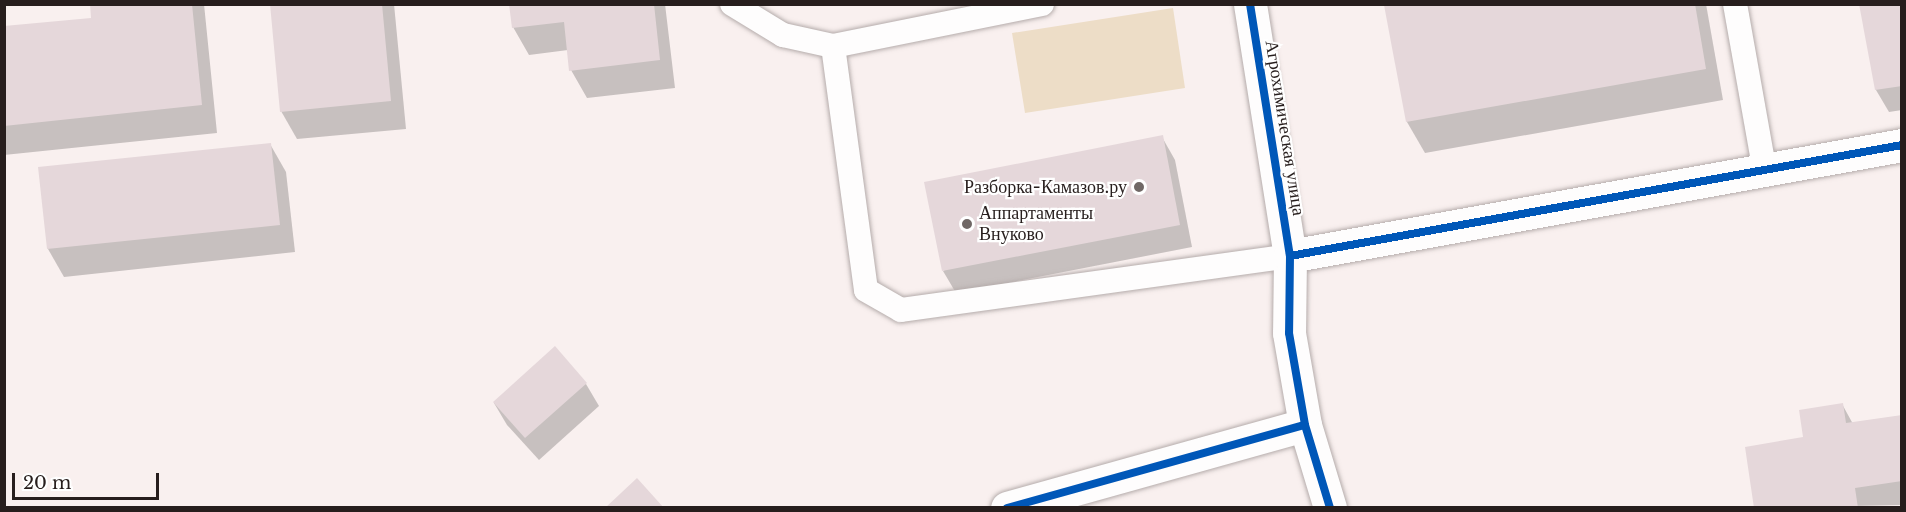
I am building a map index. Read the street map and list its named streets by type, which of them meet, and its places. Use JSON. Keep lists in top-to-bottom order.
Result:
{
  "streets": {
    "street": ["Агрохимическая улица"]
  },
  "places": ["Разборка-Камазов.ру", "Аппартаменты Внуково"],
  "scale_bar": "20 m"
}
